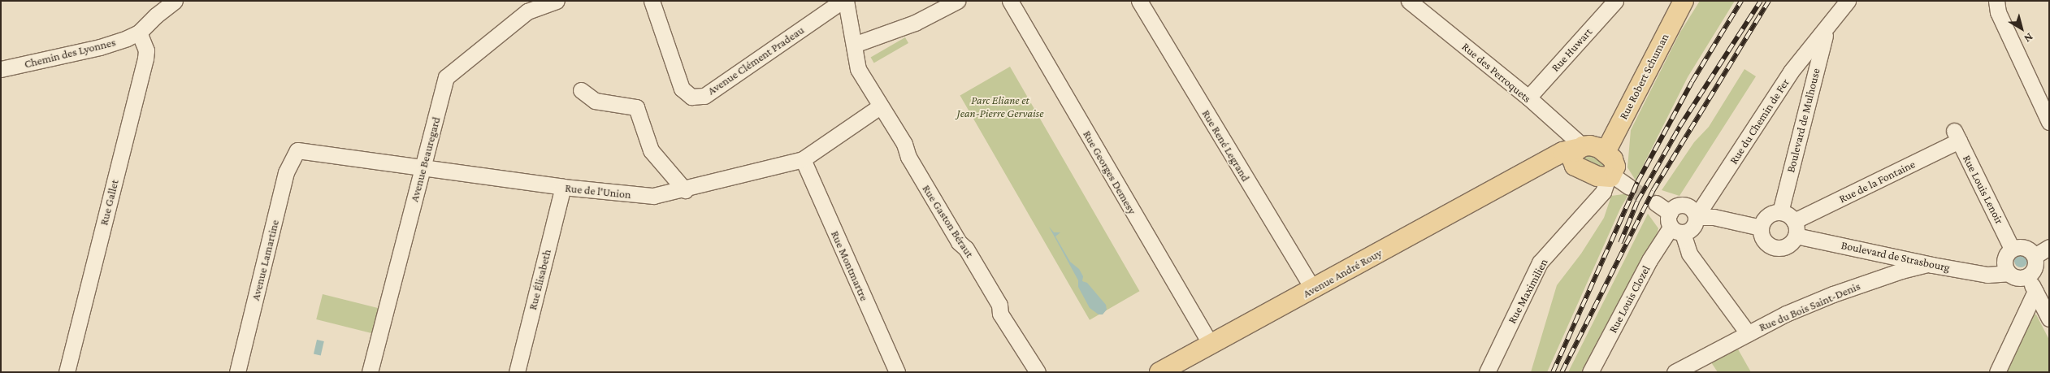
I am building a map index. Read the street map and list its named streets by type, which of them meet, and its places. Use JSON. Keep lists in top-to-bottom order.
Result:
{
  "streets": {
    "main road": ["Rue Robert Schuman", "Avenue André Rouy"],
    "street": [
      "Rue Huwart",
      "Chemin des Lyonnes",
      "Avenue Clément Pradeau",
      "Rue des Perroquets",
      "Boulevard de Mulhouse",
      "Rue du Chemin de Fer",
      "Rue René Legrand",
      "Avenue Beauregard",
      "Rue Georges Demesy",
      "Rue de la Fontaine",
      "Rue Louis Lenoir",
      "Rue de l'Union",
      "Rue Gallet",
      "Rue Gaston Béraut",
      "Boulevard de Strasbourg",
      "Avenue Lamartine",
      "Rue Montmartre",
      "Rue Élisabeth",
      "Rue Maximilien",
      "Rue Louis Clozel",
      "Rue du Bois Saint-Denis"
    ]
  },
  "crossings": [
    ["Rue Huwart", "Rue des Perroquets"],
    ["Chemin des Lyonnes", "Rue Gallet"],
    ["Rue des Perroquets", "Avenue André Rouy"],
    ["Boulevard de Mulhouse", "Rue du Chemin de Fer"],
    ["Boulevard de Mulhouse", "Rue de la Fontaine"],
    ["Boulevard de Mulhouse", "Boulevard de Strasbourg"],
    ["Rue du Chemin de Fer", "Rue Louis Clozel"],
    ["Rue René Legrand", "Avenue André Rouy"],
    ["Avenue Beauregard", "Rue de l'Union"],
    ["Rue Georges Demesy", "Avenue André Rouy"],
    ["Rue de la Fontaine", "Rue Louis Lenoir"],
    ["Rue de la Fontaine", "Boulevard de Strasbourg"],
    ["Rue de l'Union", "Rue Gaston Béraut"],
    ["Rue de l'Union", "Avenue Lamartine"],
    ["Rue de l'Union", "Rue Montmartre"],
    ["Rue de l'Union", "Rue Élisabeth"],
    ["Boulevard de Strasbourg", "Rue du Bois Saint-Denis"]
  ],
  "parks": ["Parc Eliane et Jean-Pierre Gervaise"],
  "north": "bottom right"
}
